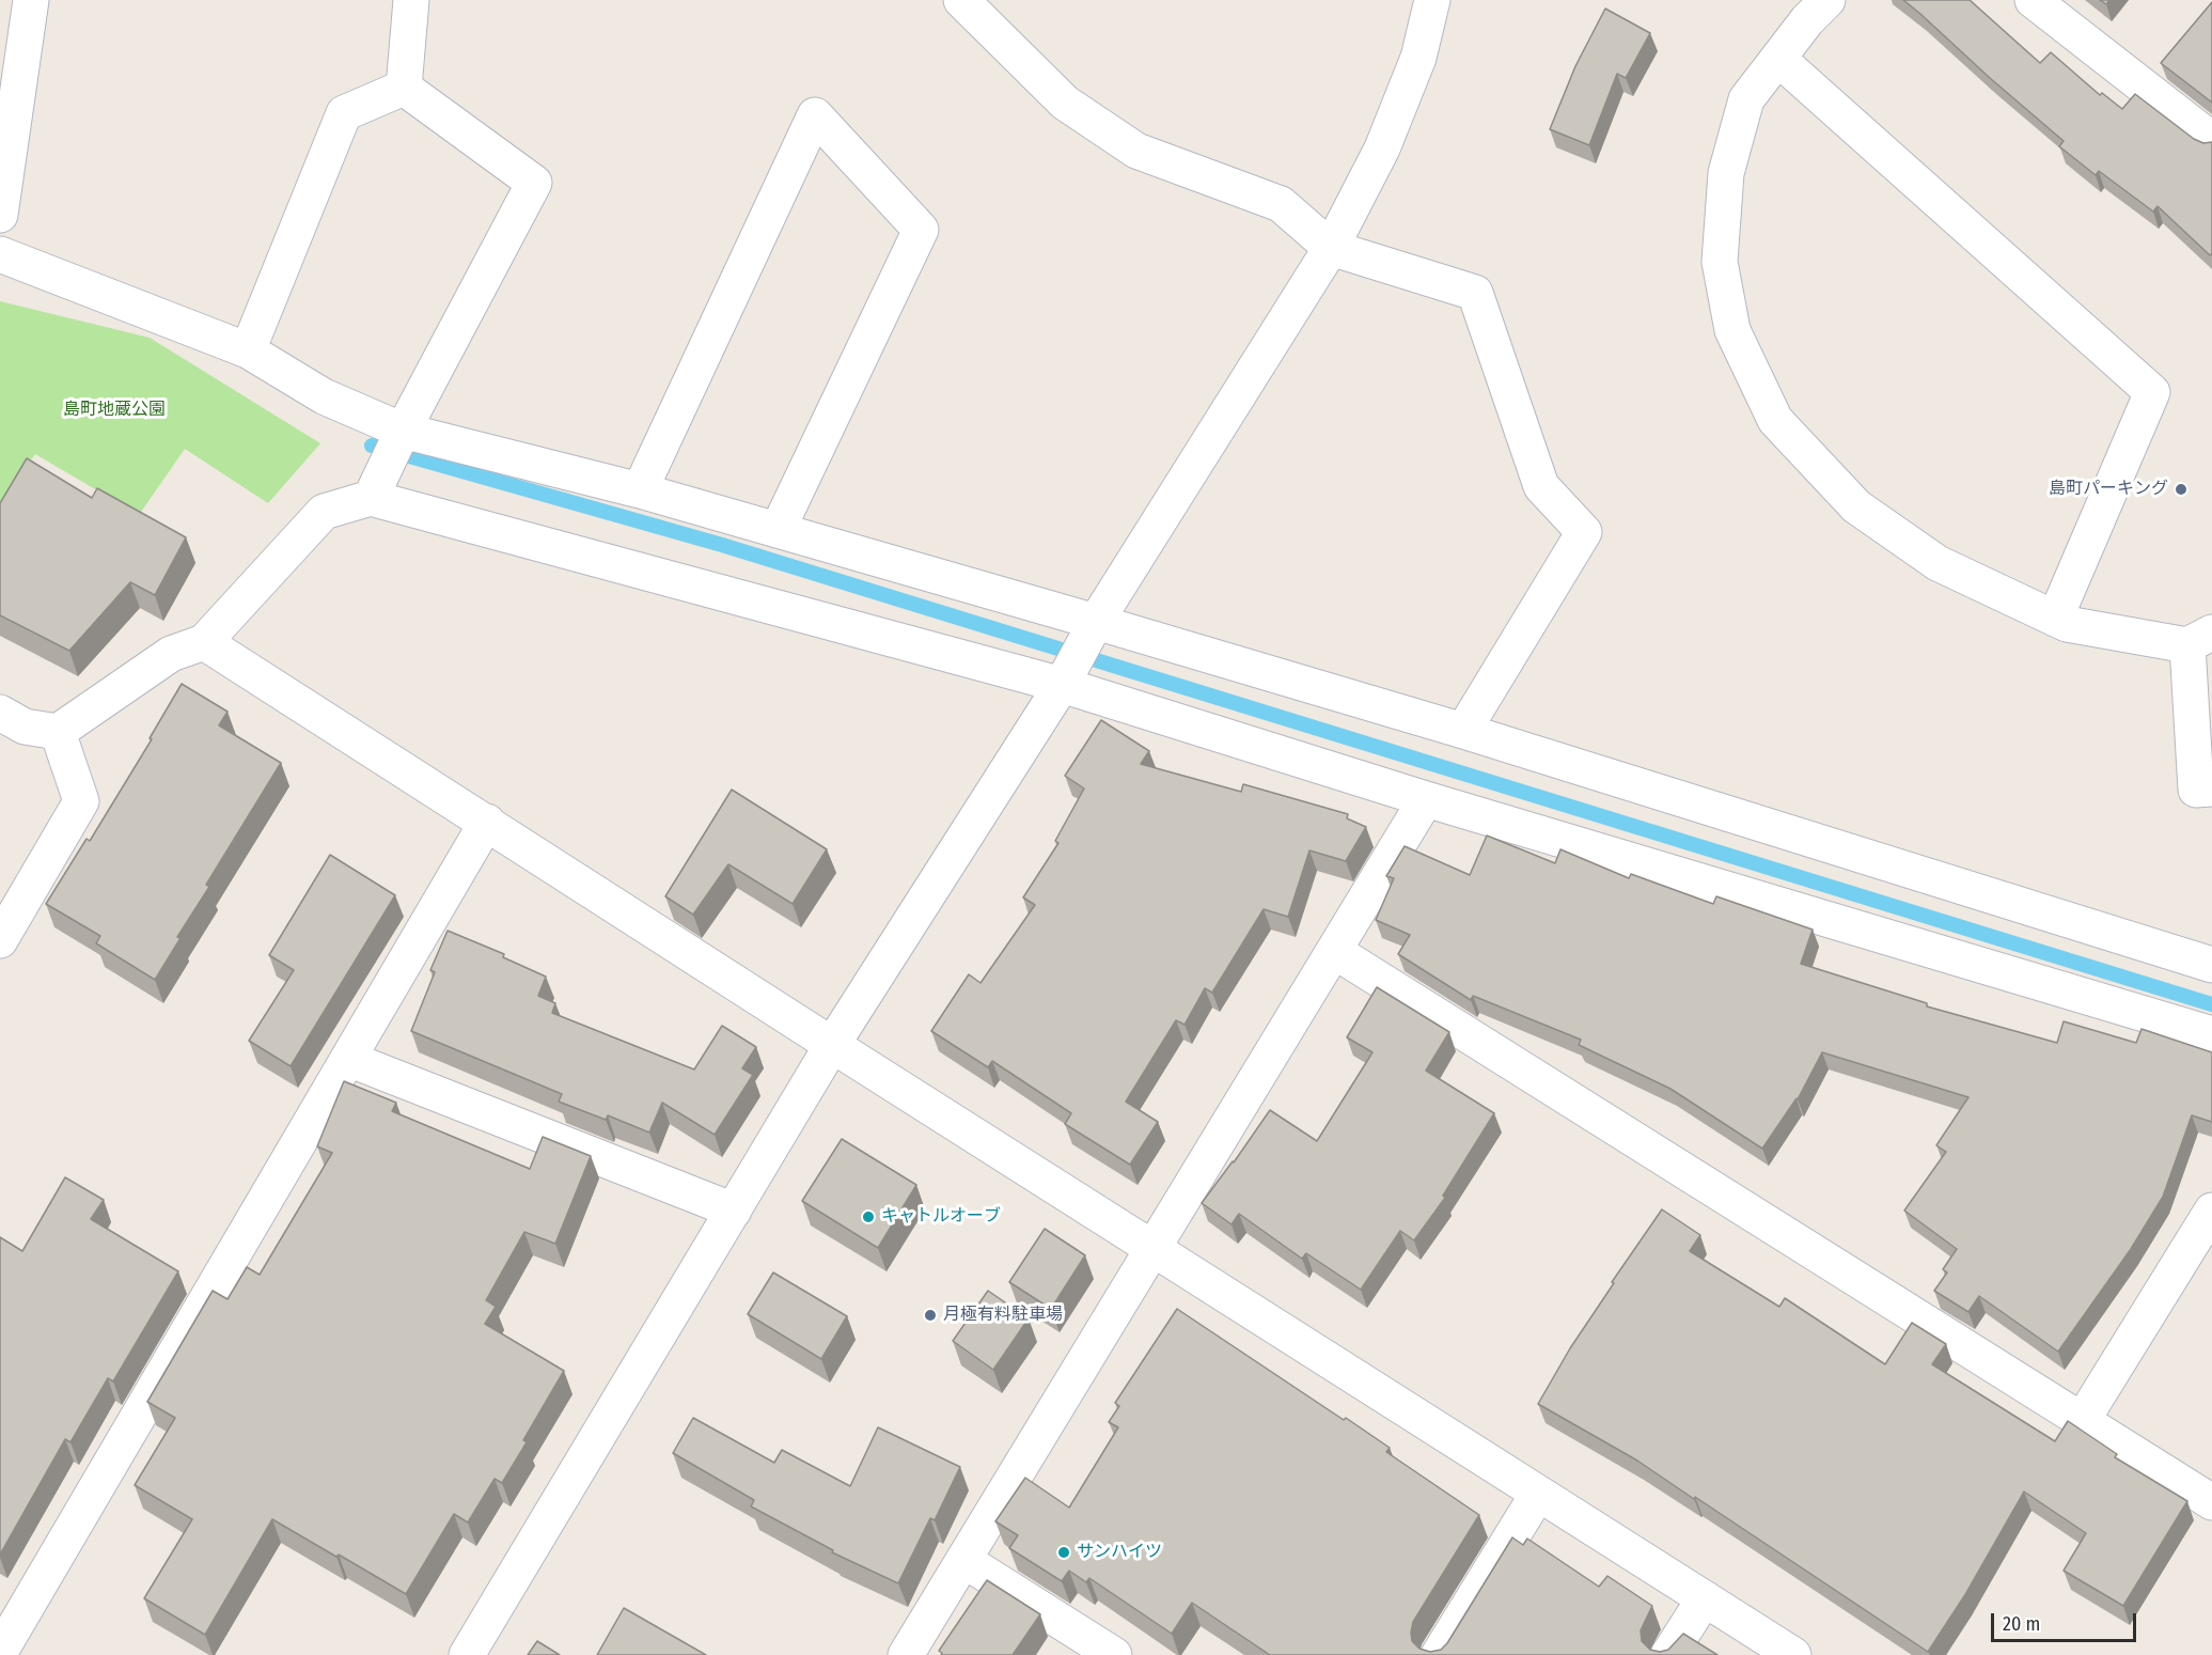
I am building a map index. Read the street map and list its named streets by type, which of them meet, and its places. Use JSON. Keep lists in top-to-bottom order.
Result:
{
  "parks": ["島町地蔵公園"],
  "places": [
    "島町パーキング",
    "キャトルオーブ",
    "月極有料駐車場",
    "サンハイツ"
  ],
  "scale_bar": "20 m"
}
